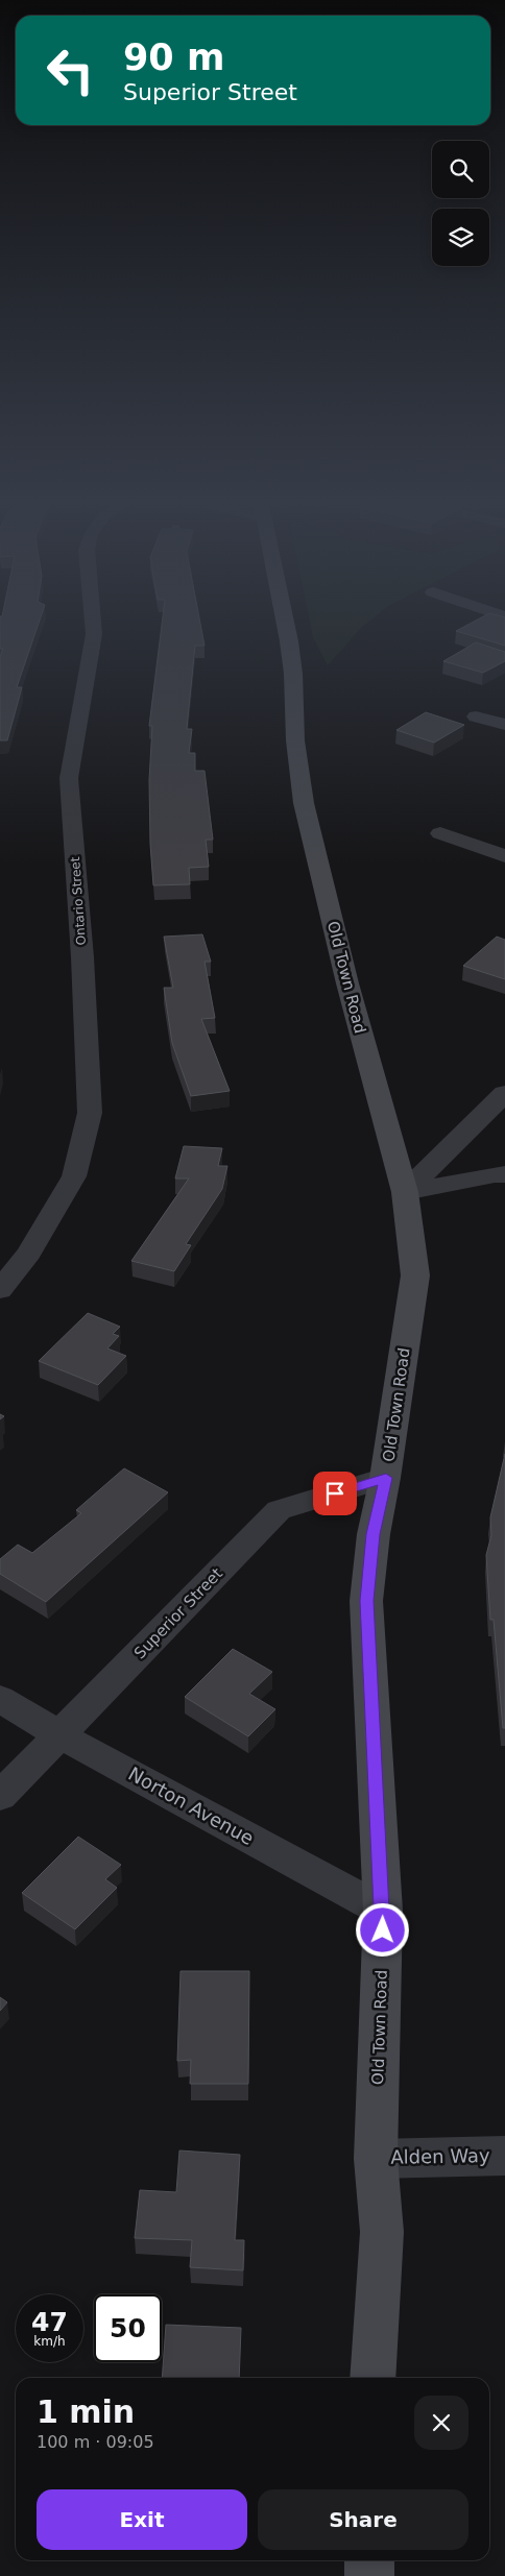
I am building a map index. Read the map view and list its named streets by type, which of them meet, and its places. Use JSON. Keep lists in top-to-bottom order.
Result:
{
  "streets": {
    "main road": ["Old Town Road"],
    "street": [
      "Ontario Street",
      "Superior Street",
      "Norton Avenue",
      "Alden Way"
    ]
  },
  "crossings": [
    ["Old Town Road", "Superior Street"],
    ["Old Town Road", "Norton Avenue"],
    ["Old Town Road", "Alden Way"],
    ["Superior Street", "Norton Avenue"]
  ],
  "page": {
    "turn": ["90 m", "Superior Street"],
    "speed": "47 km/h",
    "limit": "50",
    "heading": ["1 min", "100 m · 09:05"],
    "buttons": ["Exit", "Share"]
  }
}
